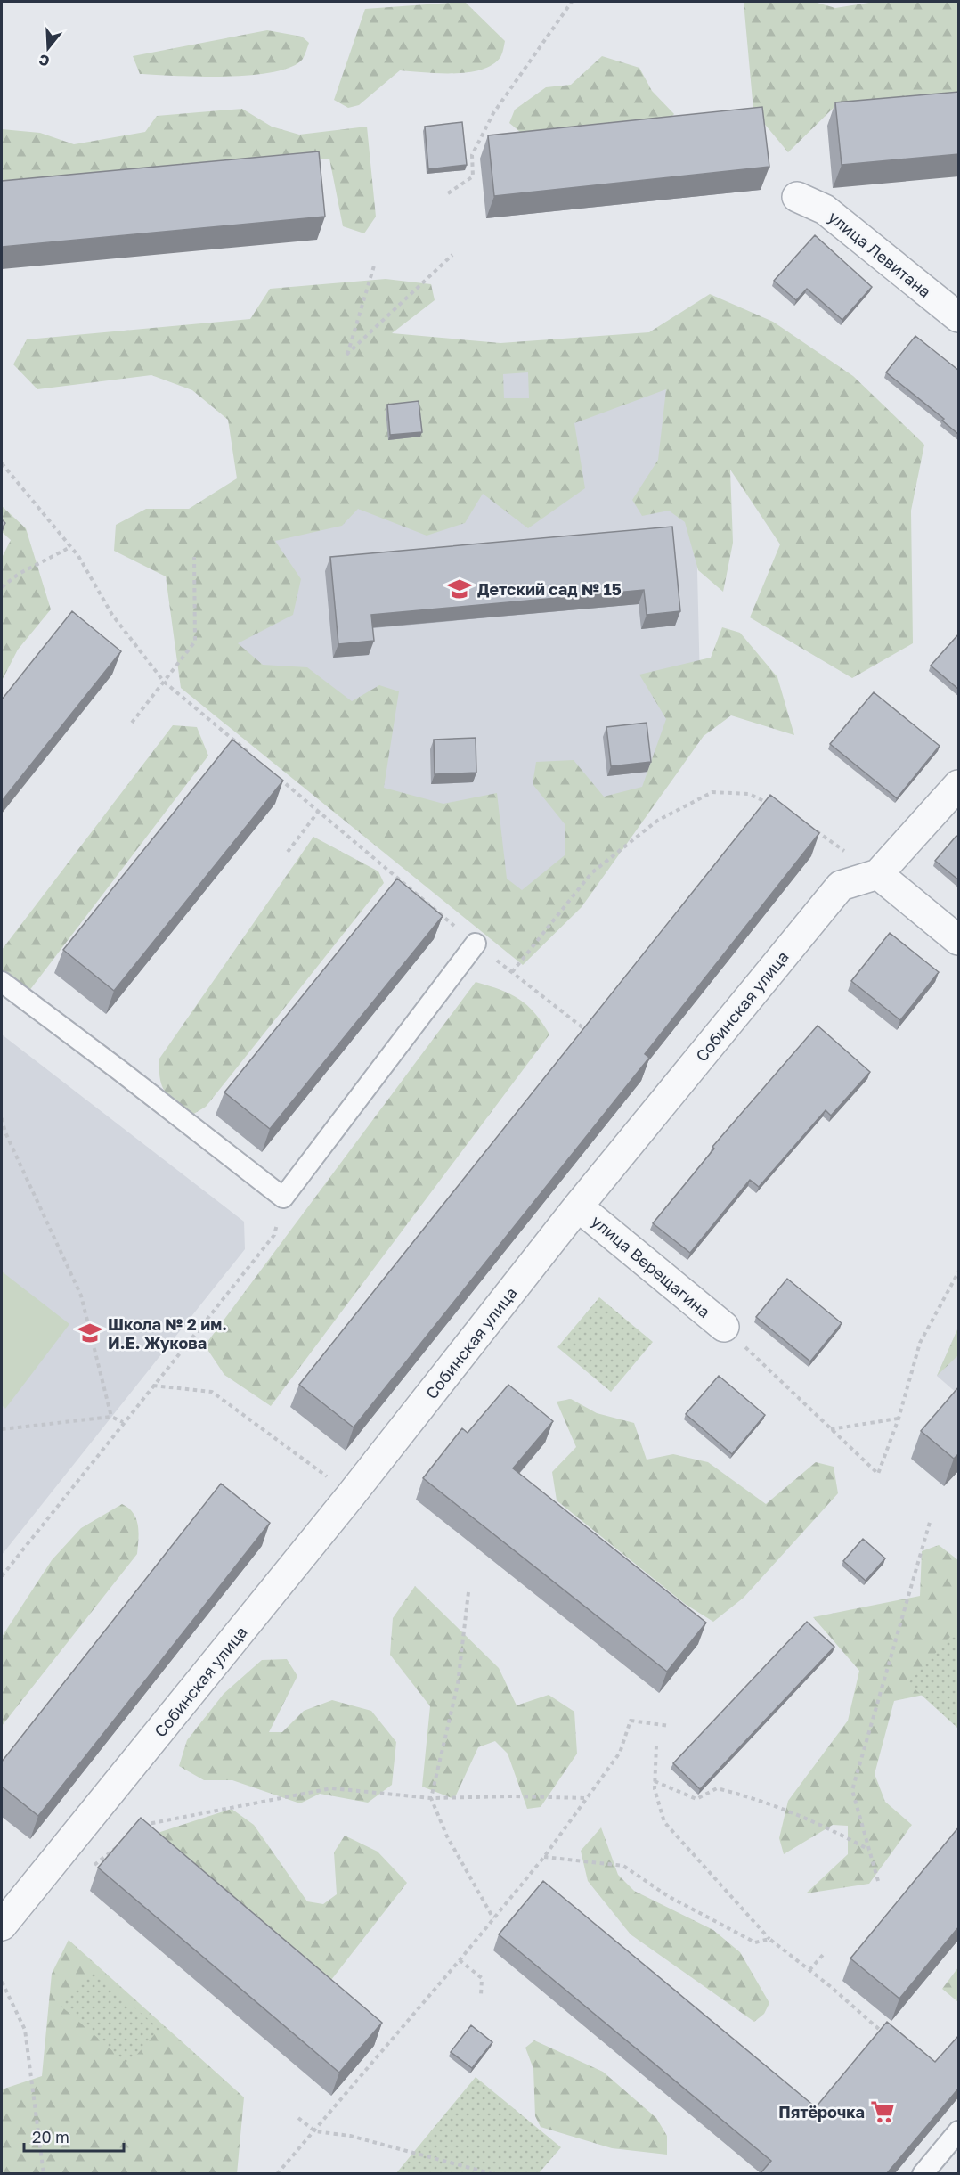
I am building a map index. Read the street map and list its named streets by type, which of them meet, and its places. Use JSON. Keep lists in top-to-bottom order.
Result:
{
  "streets": {
    "street": ["улица Левитана", "Собинская улица", "улица Верещагина"]
  },
  "crossings": [
    ["Собинская улица", "улица Верещагина"]
  ],
  "places": {
    "school or university": ["Детский сад № 15", "Школа № 2 им. И.Е. Жукова"],
    "supermarket": ["Пятёрочка"]
  },
  "scale_bar": "20 m",
  "north": "bottom"
}
